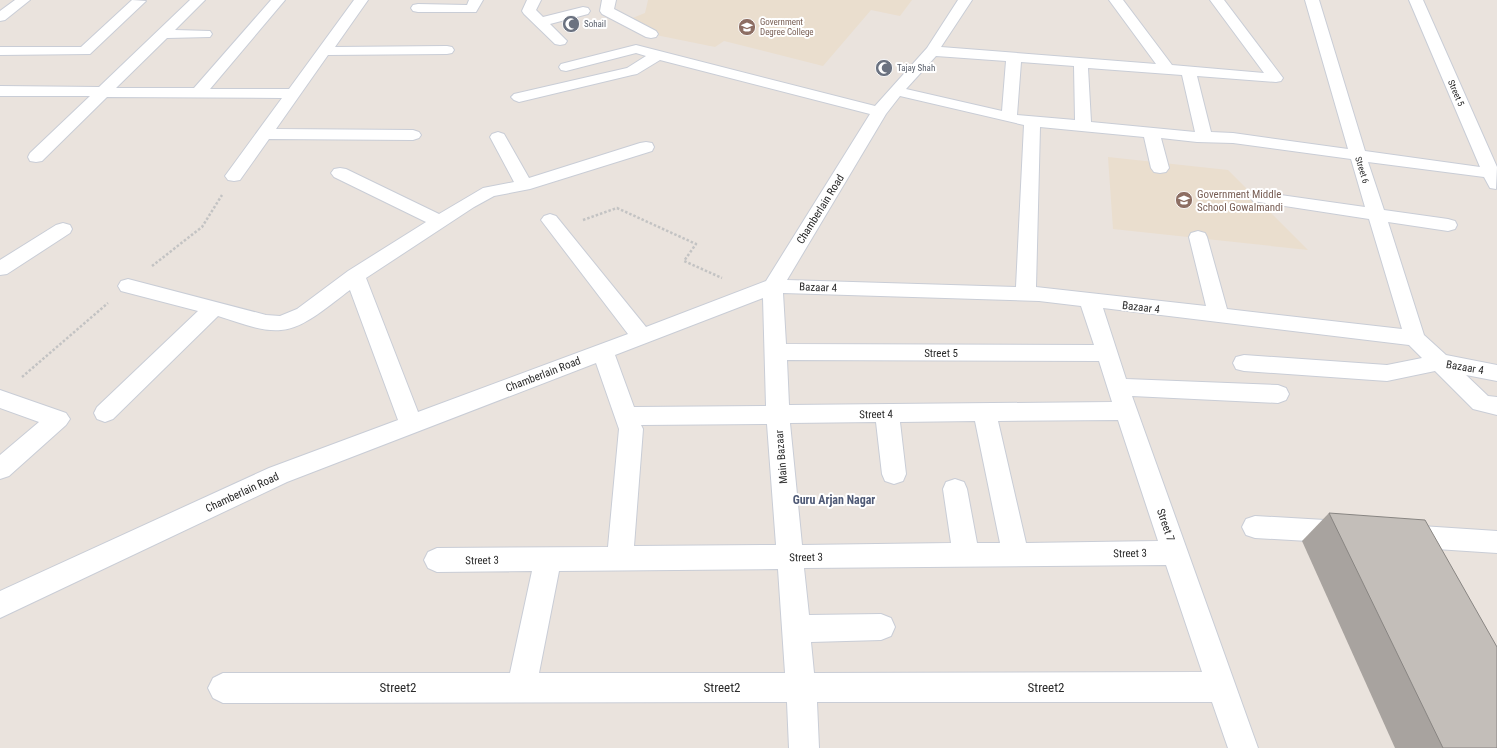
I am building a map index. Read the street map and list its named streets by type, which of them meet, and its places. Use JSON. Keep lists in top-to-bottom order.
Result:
{
  "streets": {
    "street": [
      "Street 5",
      "Street 6",
      "Chamberlain Road",
      "Bazaar 4",
      "Street 4",
      "Main Bazaar",
      "Street 7",
      "Street 3",
      "Street2"
    ]
  },
  "crossings": [
    ["Street 5", "Main Bazaar"],
    ["Street 5", "Street 7"],
    ["Street 6", "Bazaar 4"],
    ["Chamberlain Road", "Bazaar 4"],
    ["Chamberlain Road", "Main Bazaar"],
    ["Bazaar 4", "Main Bazaar"],
    ["Bazaar 4", "Street 7"],
    ["Street 4", "Main Bazaar"],
    ["Street 4", "Street 7"],
    ["Main Bazaar", "Street 3"],
    ["Main Bazaar", "Street2"],
    ["Street 7", "Street 3"],
    ["Street 7", "Street2"]
  ],
  "districts": ["Guru Arjan Nagar"],
  "places": {
    "mosque": ["Sohail", "Tajay Shah"],
    "school or university": ["Government Degree College", "Government Middle School Gowalmandi"]
  }
}
